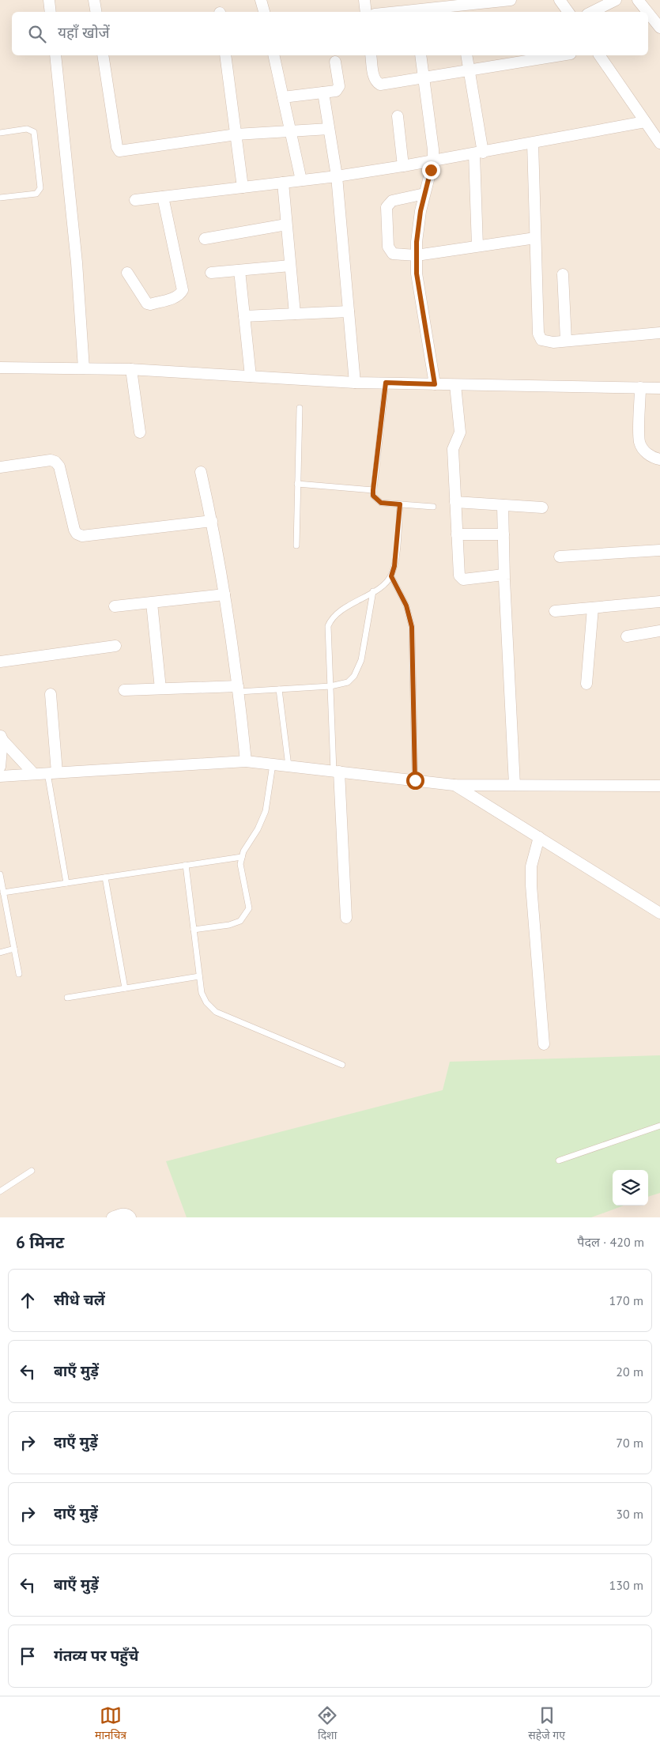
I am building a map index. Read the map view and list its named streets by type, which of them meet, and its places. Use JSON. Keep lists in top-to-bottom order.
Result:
{
  "page": {
    "search": "यहाँ खोजें",
    "heading": ["6 मिनट", "पैदल · 420 m"],
    "list": [
      ["सीधे चलें", "170 m"],
      ["बाएँ मुड़ें", "20 m"],
      ["दाएँ मुड़ें", "70 m"],
      ["दाएँ मुड़ें", "30 m"],
      ["बाएँ मुड़ें", "130 m"],
      "गंतव्य पर पहुँचे"
    ],
    "nav": ["मानचित्र", "दिशा", "सहेजे गए"]
  }
}
